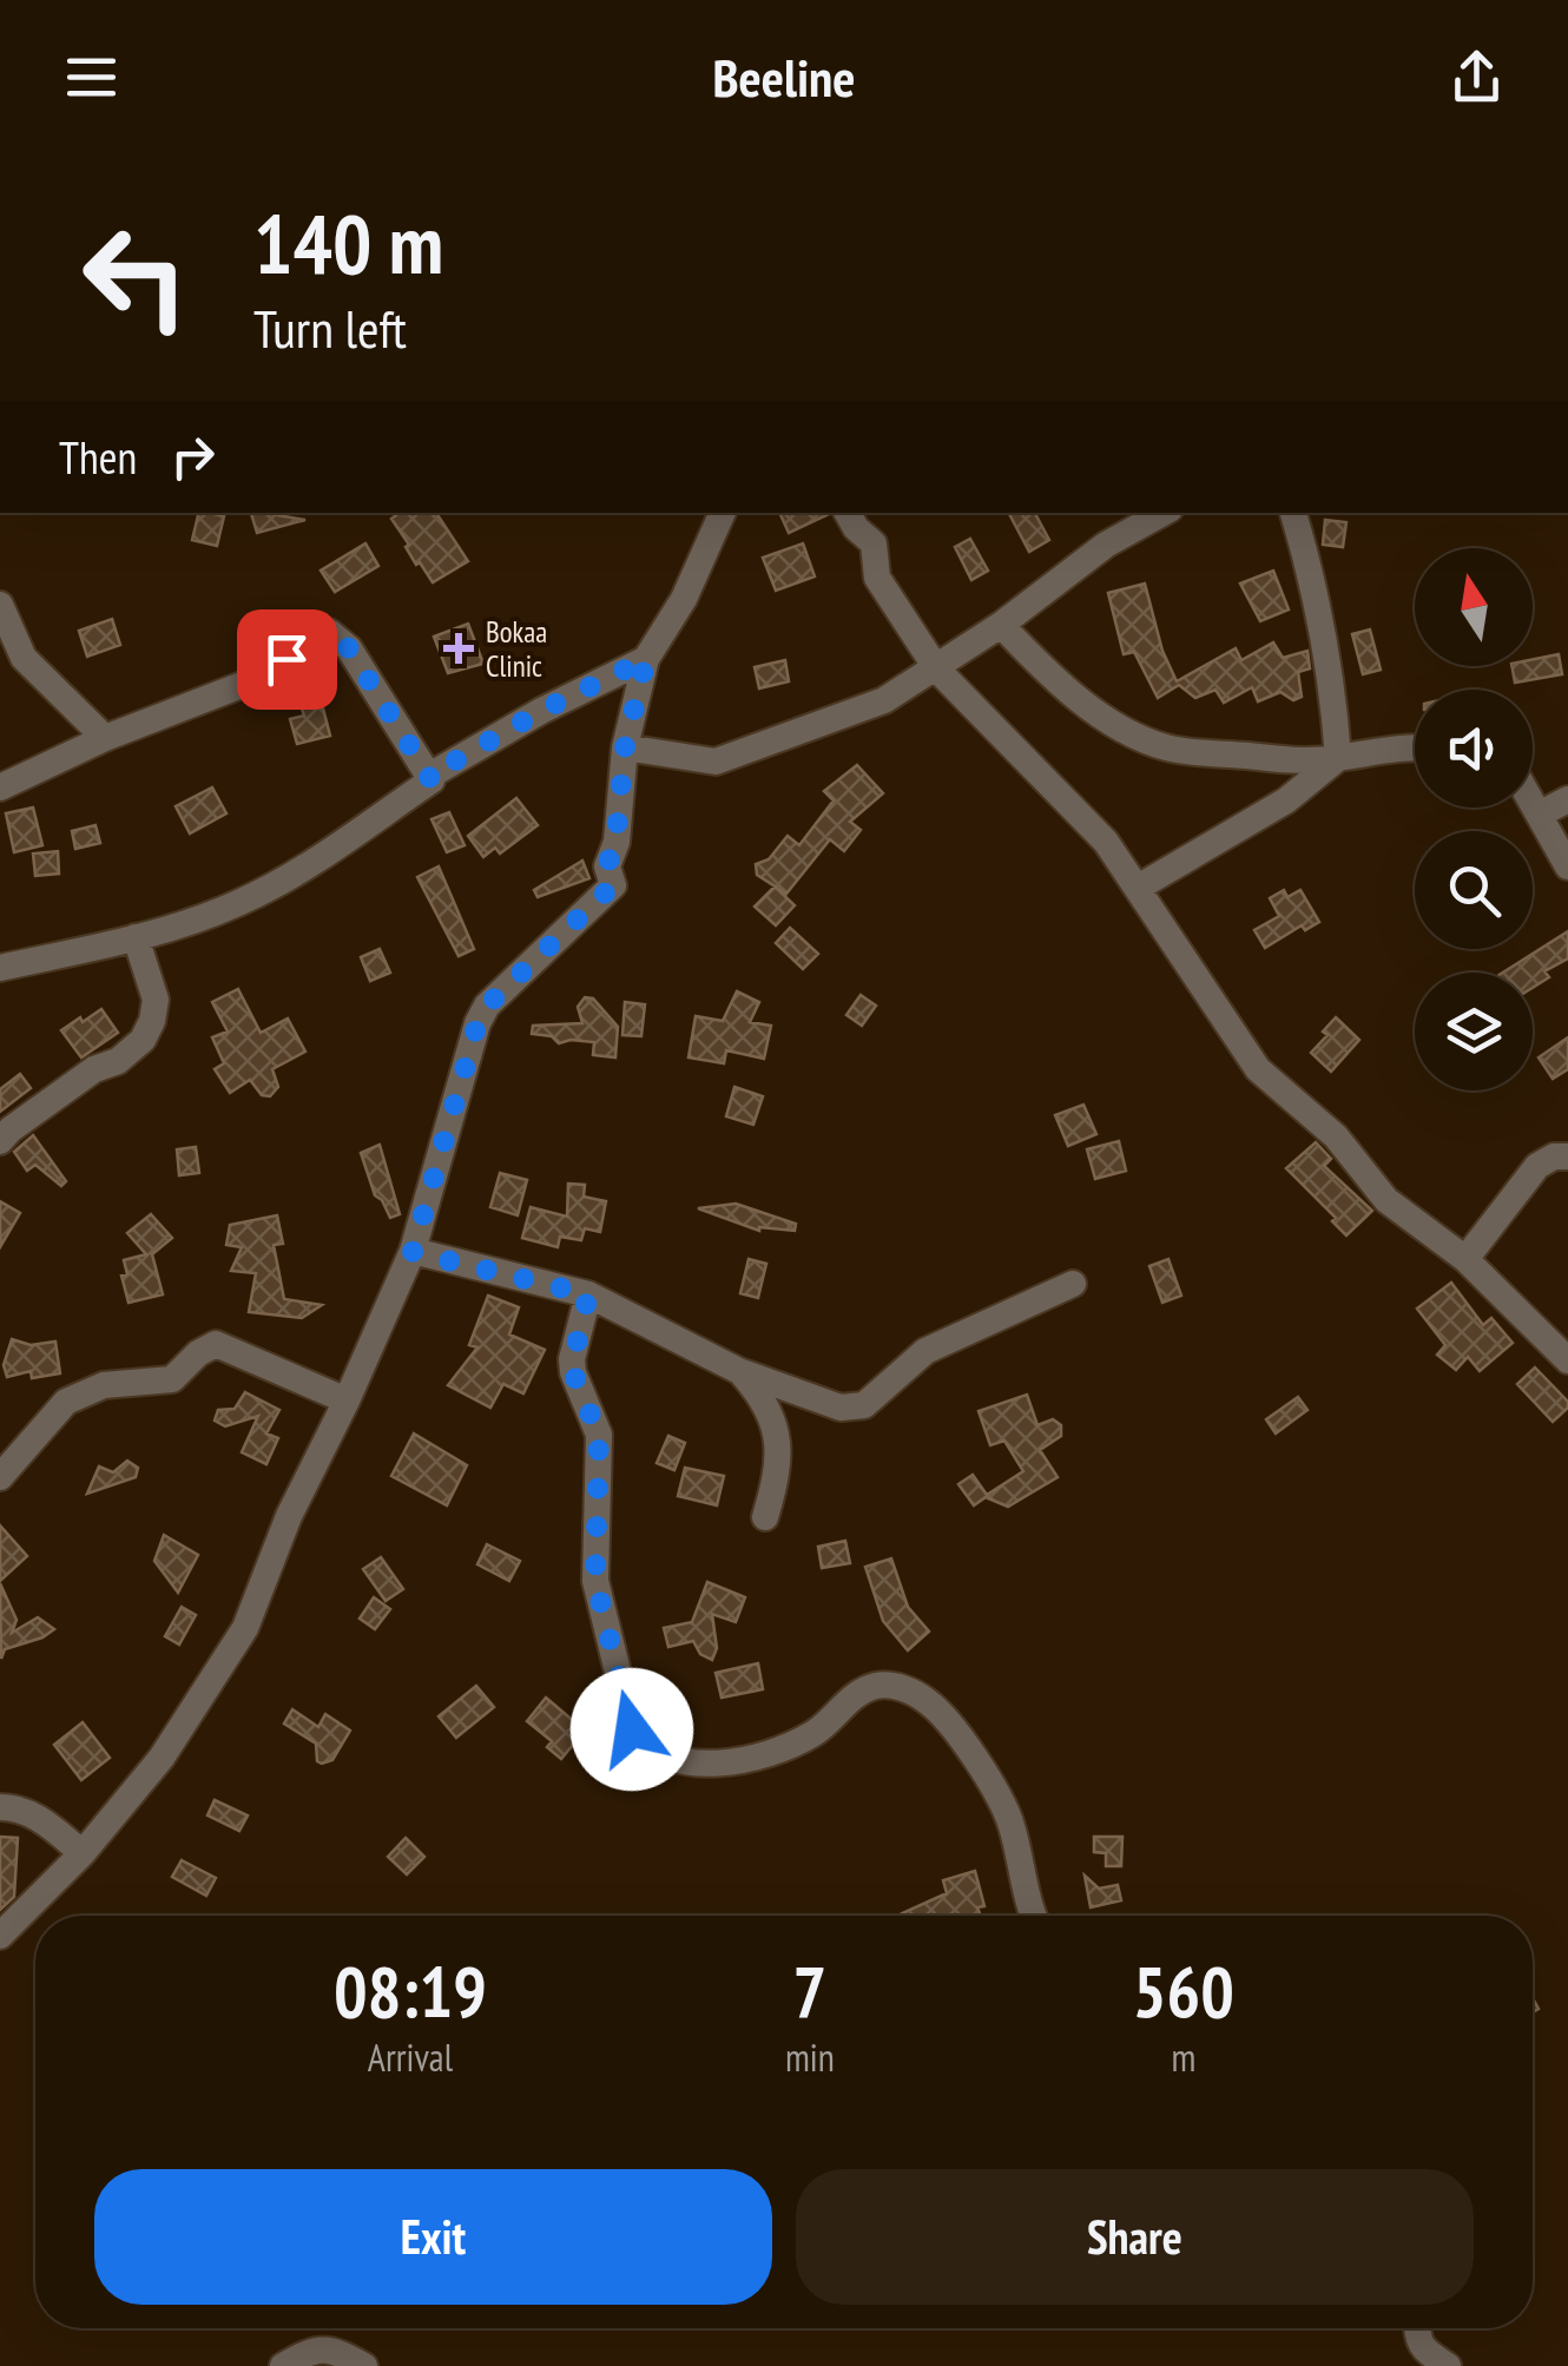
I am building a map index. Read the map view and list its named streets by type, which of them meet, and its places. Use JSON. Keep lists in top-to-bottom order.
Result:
{
  "places": {
    "health": ["Bokaa Clinic"]
  },
  "north": "top",
  "page": {
    "header": "Beeline",
    "turn": ["140 m", "Turn left"],
    "then": "Then",
    "eta": [
      "08:19",
      "Arrival",
      "7",
      "min",
      "560",
      "m"
    ],
    "buttons": ["Exit", "Share"]
  }
}
